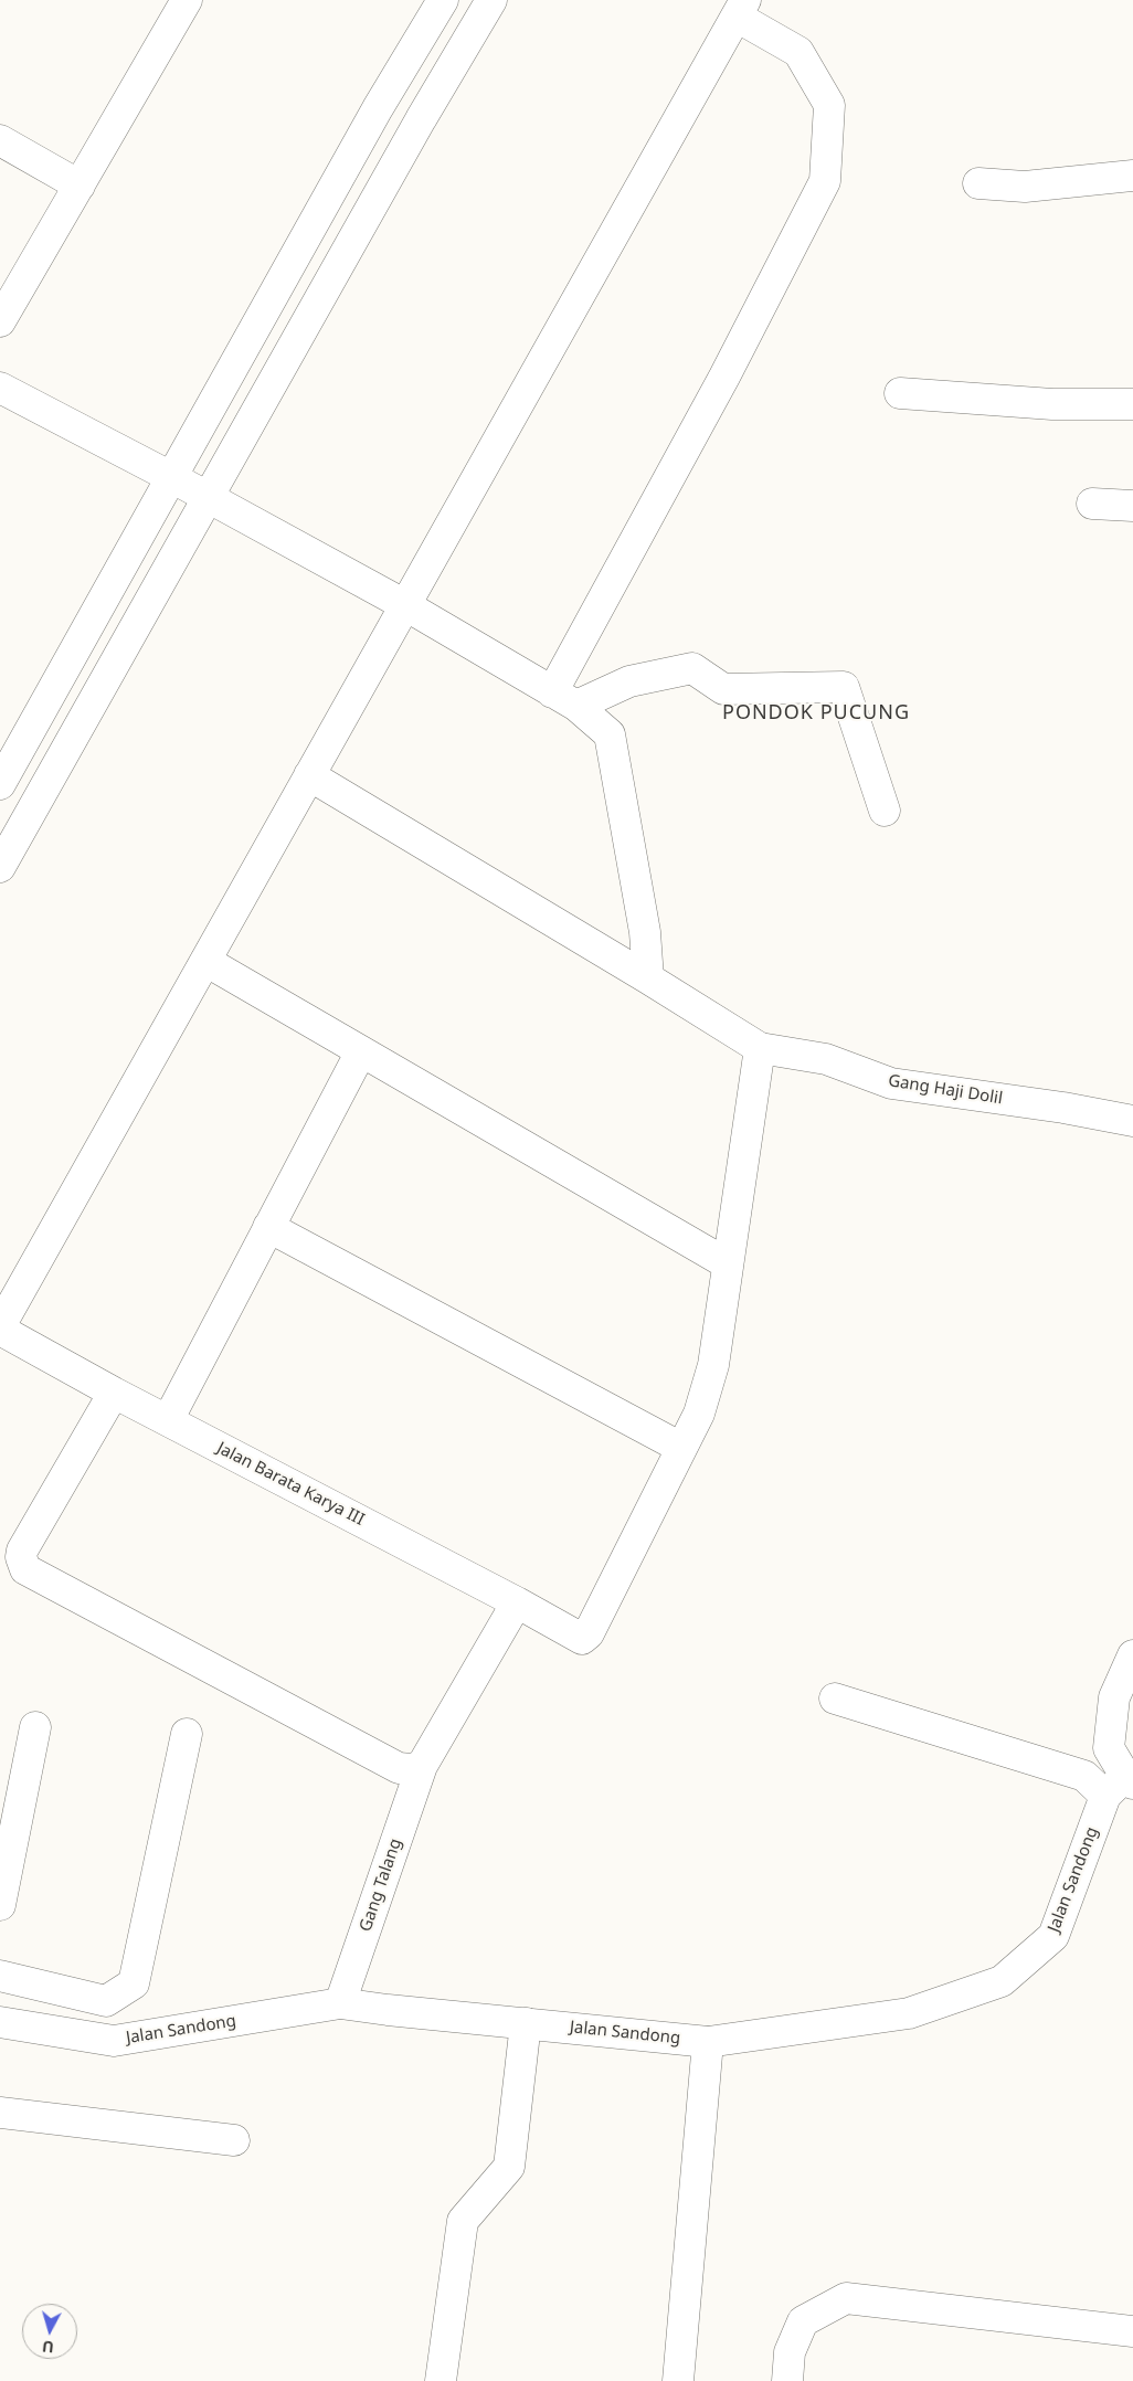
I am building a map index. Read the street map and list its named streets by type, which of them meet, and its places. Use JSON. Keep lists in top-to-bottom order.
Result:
{
  "streets": {
    "street": [
      "Gang Haji Dolil",
      "Jalan Barata Karya III",
      "Jalan Sandong",
      "Gang Talang"
    ]
  },
  "crossings": [
    ["Jalan Barata Karya III", "Gang Talang"],
    ["Jalan Sandong", "Gang Talang"]
  ],
  "districts": ["PONDOK PUCUNG"],
  "north": "bottom"
}
